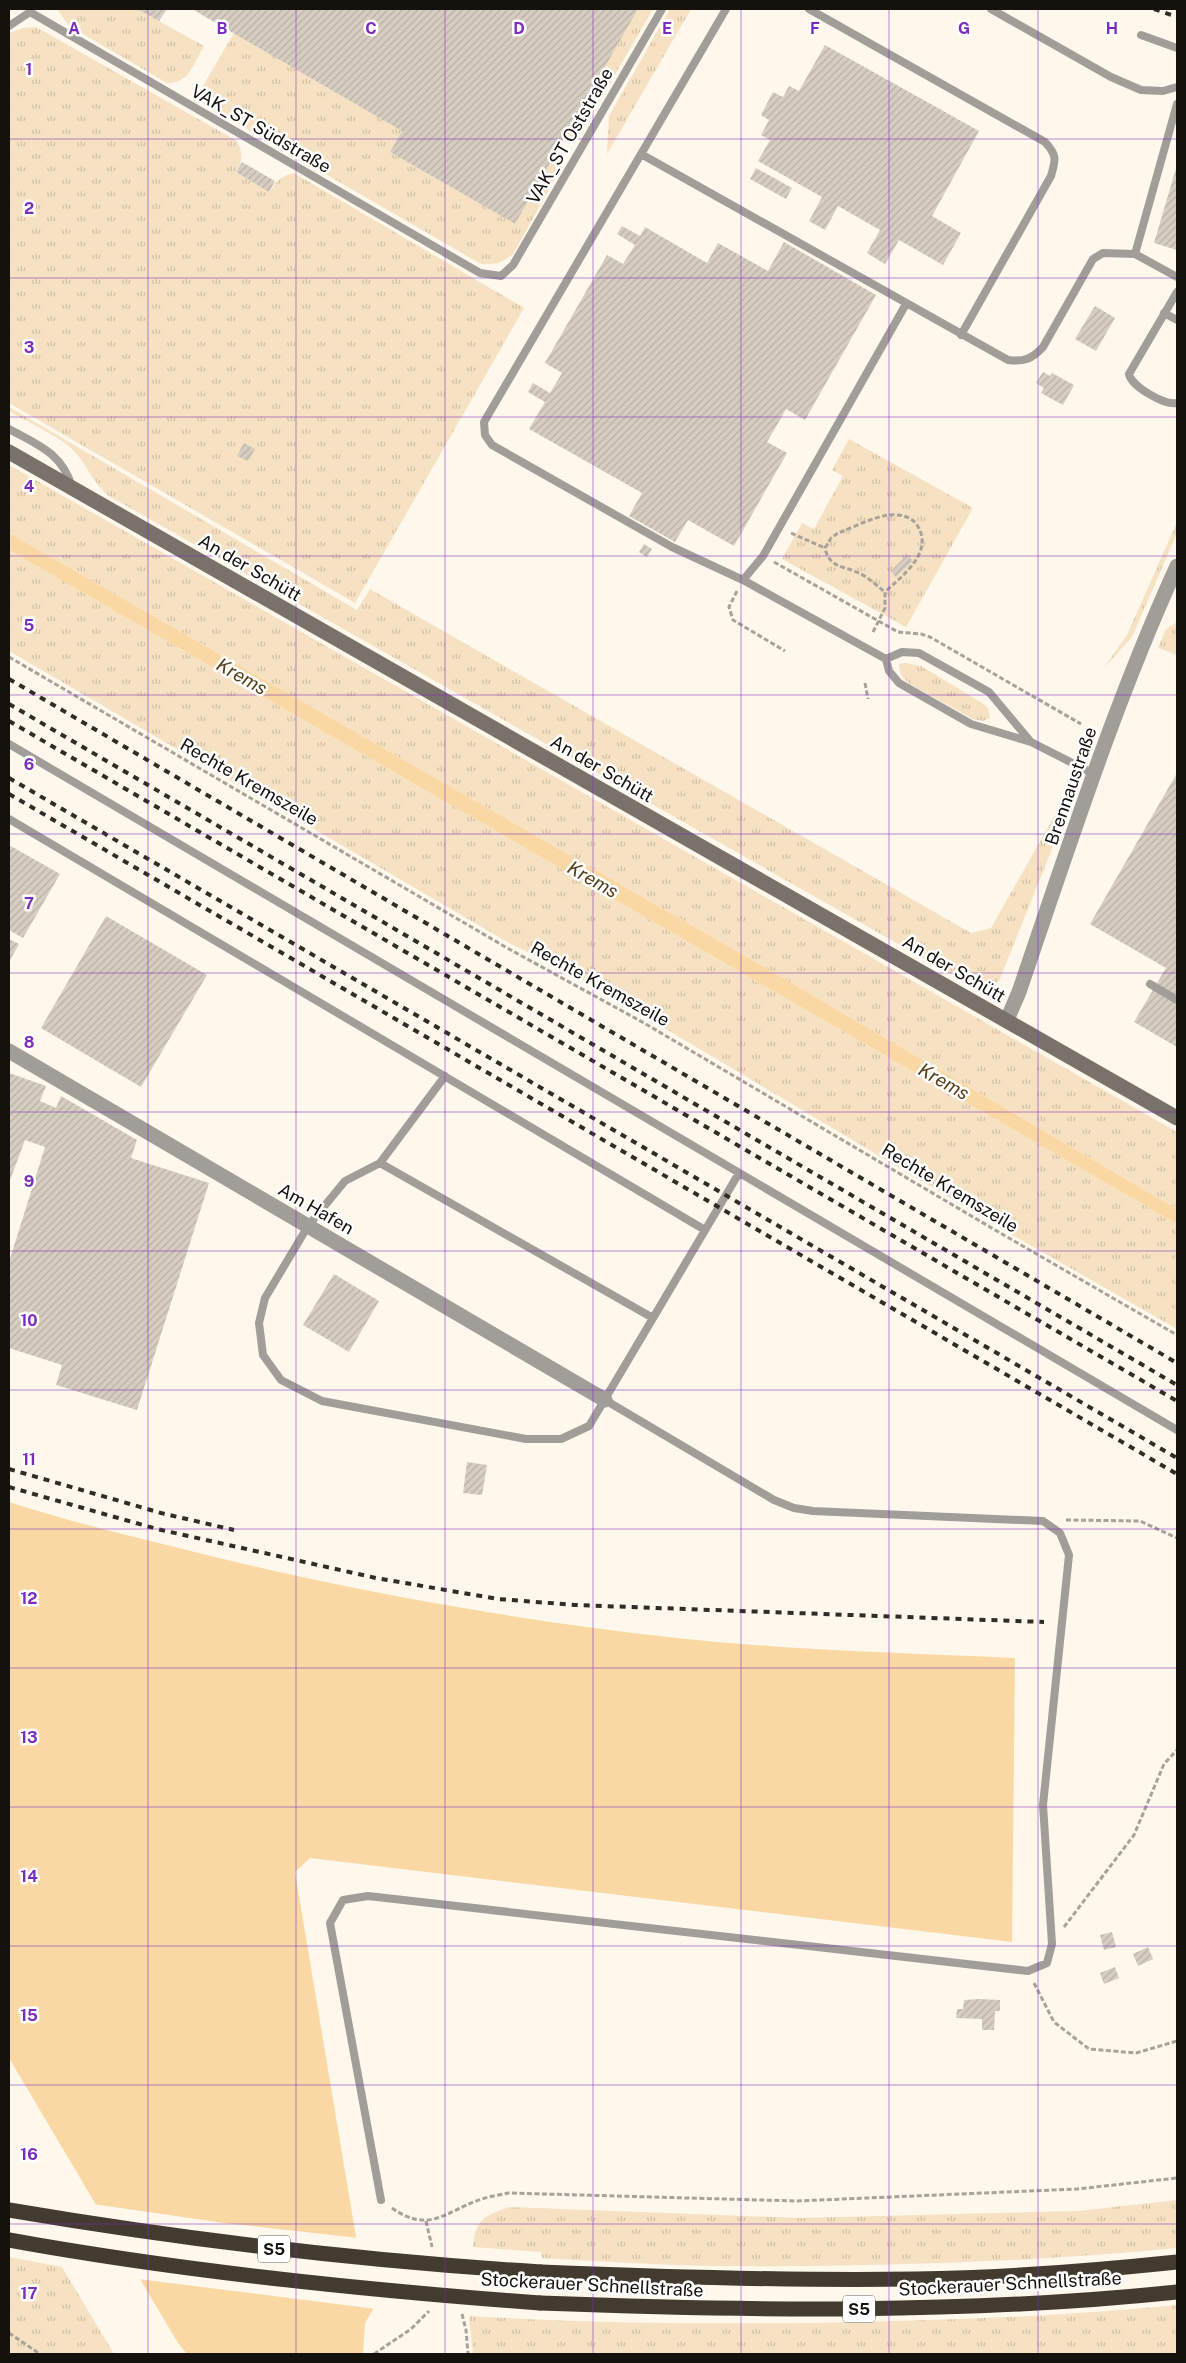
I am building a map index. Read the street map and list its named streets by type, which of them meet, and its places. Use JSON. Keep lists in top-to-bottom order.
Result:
{
  "streets": {
    "highway": ["S5", "Stockerauer Schnellstraße"],
    "street": ["An der Schütt", "Brennaustraße", "Am Hafen"],
    "lane": ["VAK_ST Südstraße", "VAK_ST Oststraße"],
    "path": ["Rechte Kremszeile"]
  },
  "crossings": [
    ["VAK_ST Südstraße", "VAK_ST Oststraße"],
    ["An der Schütt", "Brennaustraße"]
  ],
  "water": ["Krems"],
  "grid": {
    "columns": [
      "A",
      "B",
      "C",
      "D",
      "E",
      "F",
      "G",
      "H"
    ],
    "rows": [
      "1",
      "2",
      "3",
      "4",
      "5",
      "6",
      "7",
      "8",
      "9",
      "10",
      "11",
      "12",
      "13",
      "14",
      "15",
      "16",
      "17"
    ]
  }
}
